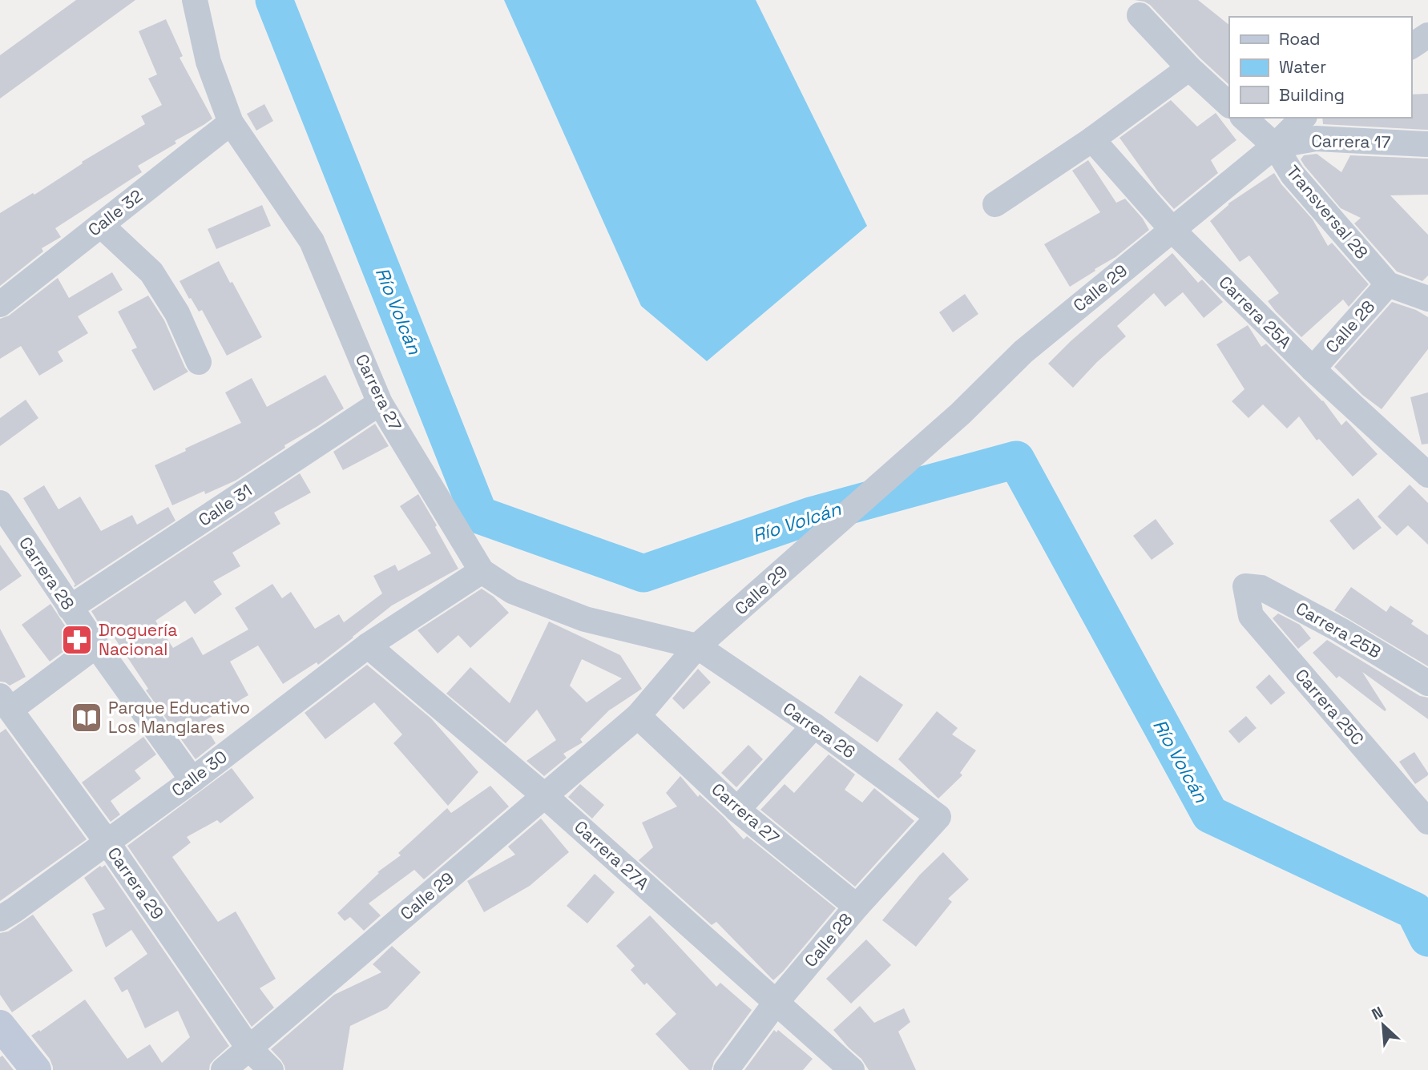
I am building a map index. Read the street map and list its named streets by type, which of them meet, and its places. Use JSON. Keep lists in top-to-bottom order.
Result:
{
  "streets": {
    "street": [
      "Carrera 17",
      "Transversal 28",
      "Calle 32",
      "Calle 29",
      "Carrera 25A",
      "Calle 28",
      "Carrera 27",
      "Calle 31",
      "Carrera 28",
      "Carrera 25B",
      "Carrera 25C",
      "Carrera 26",
      "Calle 30",
      "Carrera 27A",
      "Carrera 29"
    ]
  },
  "crossings": [
    ["Carrera 17", "Transversal 28"],
    ["Carrera 17", "Calle 29"],
    ["Transversal 28", "Calle 29"],
    ["Transversal 28", "Calle 28"],
    ["Calle 32", "Carrera 27"],
    ["Calle 29", "Carrera 25A"],
    ["Calle 29", "Carrera 27"],
    ["Calle 29", "Carrera 26"],
    ["Calle 29", "Carrera 27A"],
    ["Calle 29", "Carrera 29"],
    ["Carrera 25A", "Calle 28"],
    ["Calle 28", "Carrera 27"],
    ["Calle 28", "Carrera 26"],
    ["Calle 28", "Carrera 27A"],
    ["Carrera 27", "Calle 31"],
    ["Carrera 27", "Carrera 26"],
    ["Carrera 27", "Calle 30"],
    ["Calle 31", "Carrera 28"],
    ["Carrera 28", "Calle 30"],
    ["Carrera 25B", "Carrera 25C"],
    ["Calle 30", "Carrera 27A"],
    ["Calle 30", "Carrera 29"]
  ],
  "water": ["Río Volcán"],
  "places": {
    "pharmacy": ["Droguería Nacional"],
    "library": ["Parque Educativo Los Manglares"]
  },
  "legend": ["Road", "Water", "Building"],
  "north": "top left"
}
